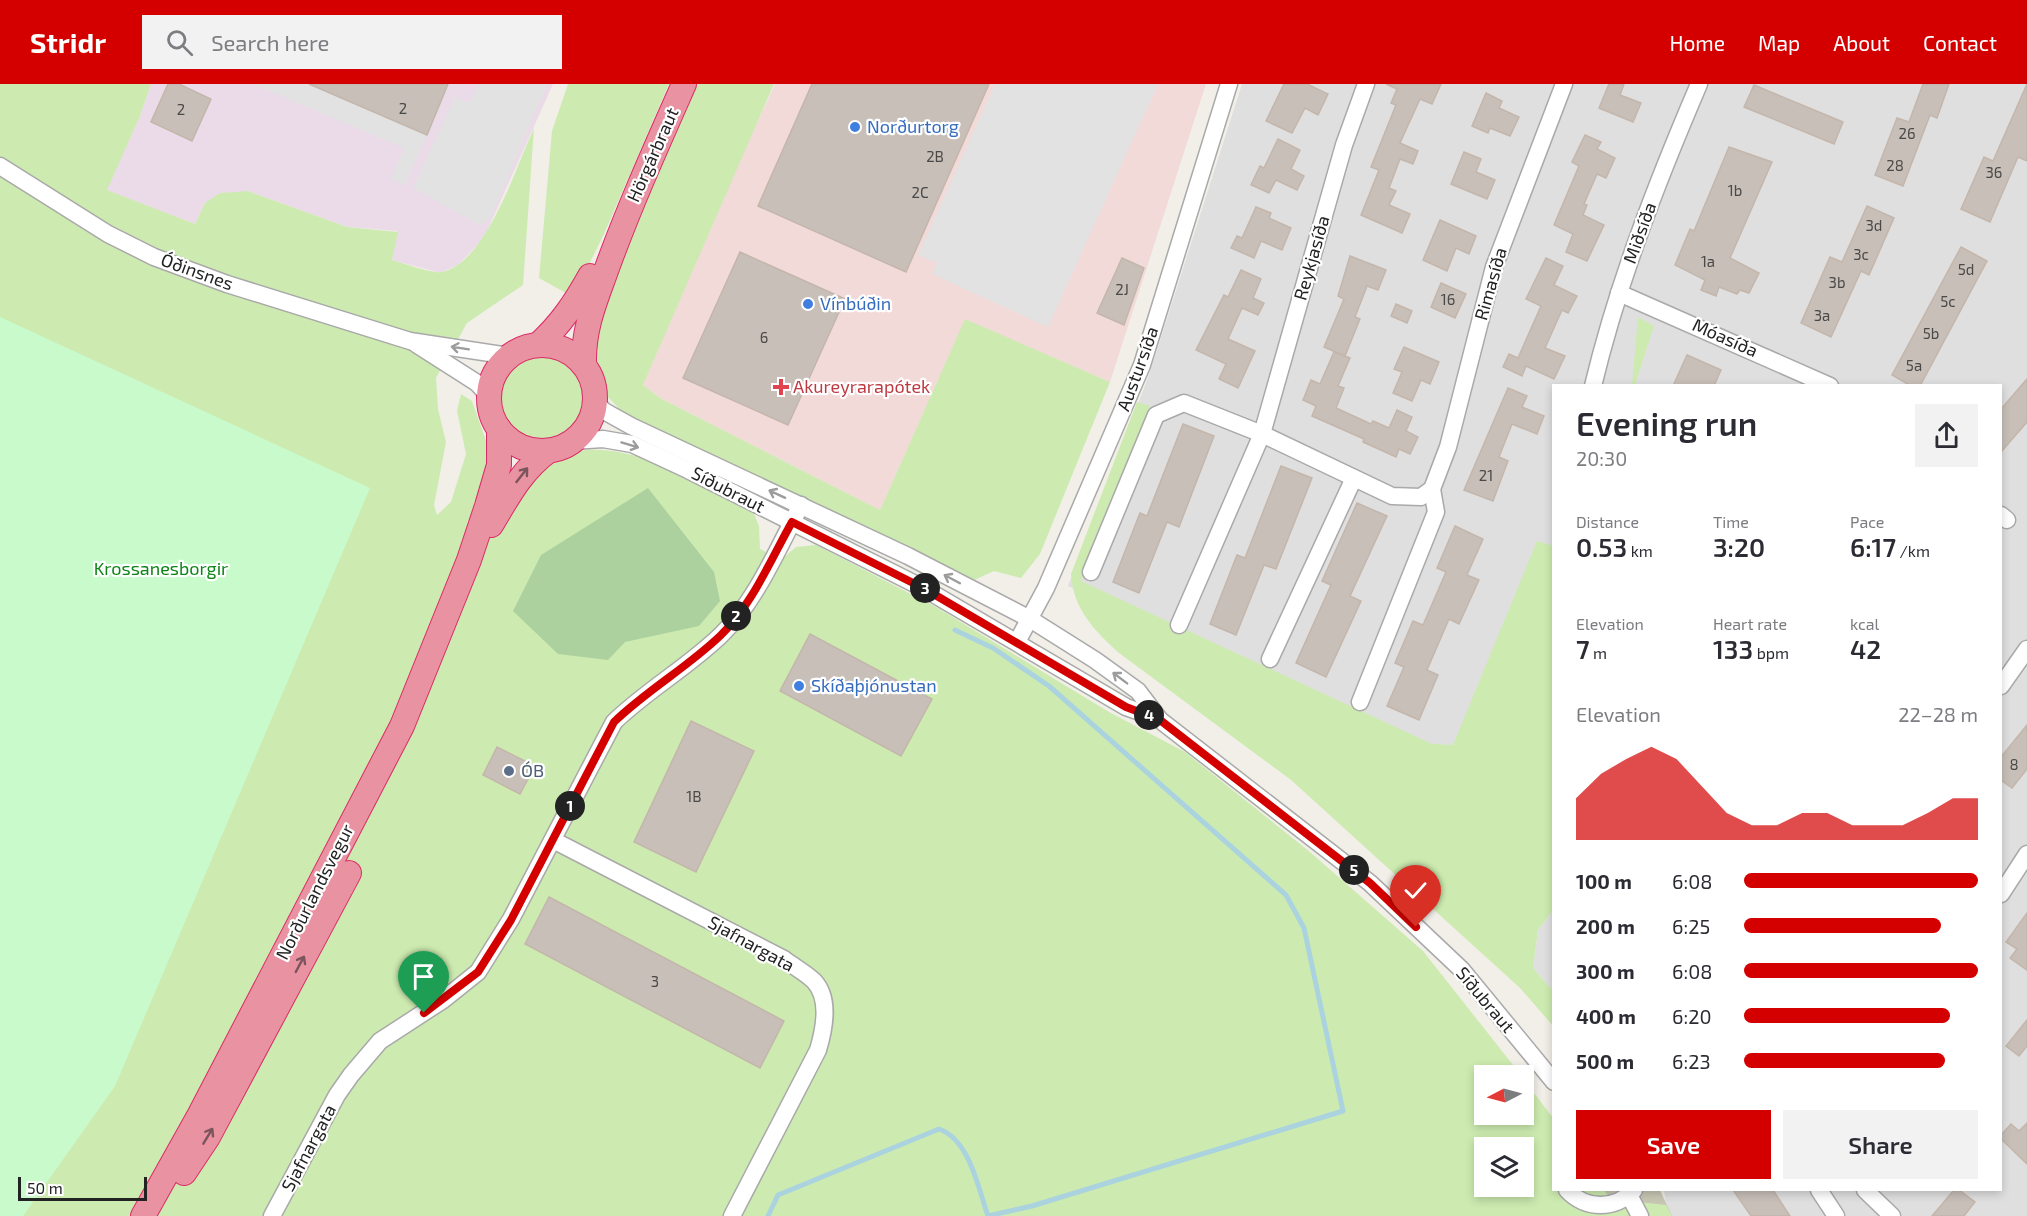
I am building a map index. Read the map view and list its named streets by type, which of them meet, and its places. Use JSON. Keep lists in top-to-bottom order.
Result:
{
  "streets": {
    "highway": ["Hörgárbraut", "Norðurlandsvegur"],
    "street": [
      "Miðsíða",
      "Reykjasíða",
      "Óðinsnes",
      "Rimasíða",
      "Móasíða",
      "Austursíða",
      "Síðubraut",
      "Sjafnargata"
    ]
  },
  "crossings": [
    ["Hörgárbraut", "Óðinsnes"],
    ["Hörgárbraut", "Síðubraut"],
    ["Hörgárbraut", "Norðurlandsvegur"],
    ["Miðsíða", "Móasíða"],
    ["Óðinsnes", "Síðubraut"],
    ["Óðinsnes", "Norðurlandsvegur"],
    ["Austursíða", "Síðubraut"],
    ["Síðubraut", "Norðurlandsvegur"],
    ["Síðubraut", "Sjafnargata"]
  ],
  "parks": ["Krossanesborgir"],
  "places": {
    "other": [
      "Norðurtorg",
      "Vínbúðin",
      "Skíðaþjónustan",
      "ÓB"
    ],
    "health": ["Akureyrarapótek"]
  },
  "house_numbers": [
    "2",
    "2",
    "26",
    "2B",
    "28",
    "36",
    "1b",
    "2C",
    "3d",
    "3c",
    "1a",
    "5d",
    "3b",
    "2J",
    "16",
    "5c",
    "3a",
    "5b",
    "6",
    "5a",
    "21",
    "8",
    "1B",
    "3"
  ],
  "scale_bar": "50 m",
  "north": "left",
  "page": {
    "header": "Stridr",
    "search": "Search here",
    "nav": [
      "Home",
      "Map",
      "About",
      "Contact"
    ],
    "heading": ["Evening run", "20:30"],
    "stats": [
      ["Distance", "0.53 km"],
      ["Time", "3:20"],
      ["Pace", "6:17 /km"],
      ["Elevation", "7 m"],
      ["Heart rate", "133 bpm"],
      ["kcal", "42"]
    ],
    "pins": [
      "3",
      "2",
      "4",
      "1",
      "5"
    ],
    "chart": ["Elevation", "22–28 m"],
    "list": [
      {
        "name": "100 m",
        "note": "6:08"
      },
      {
        "name": "200 m",
        "note": "6:25"
      },
      {
        "name": "300 m",
        "note": "6:08"
      },
      {
        "name": "400 m",
        "note": "6:20"
      },
      {
        "name": "500 m",
        "note": "6:23"
      }
    ],
    "buttons": ["Save", "Share"],
    "scale": "50 m"
  }
}
